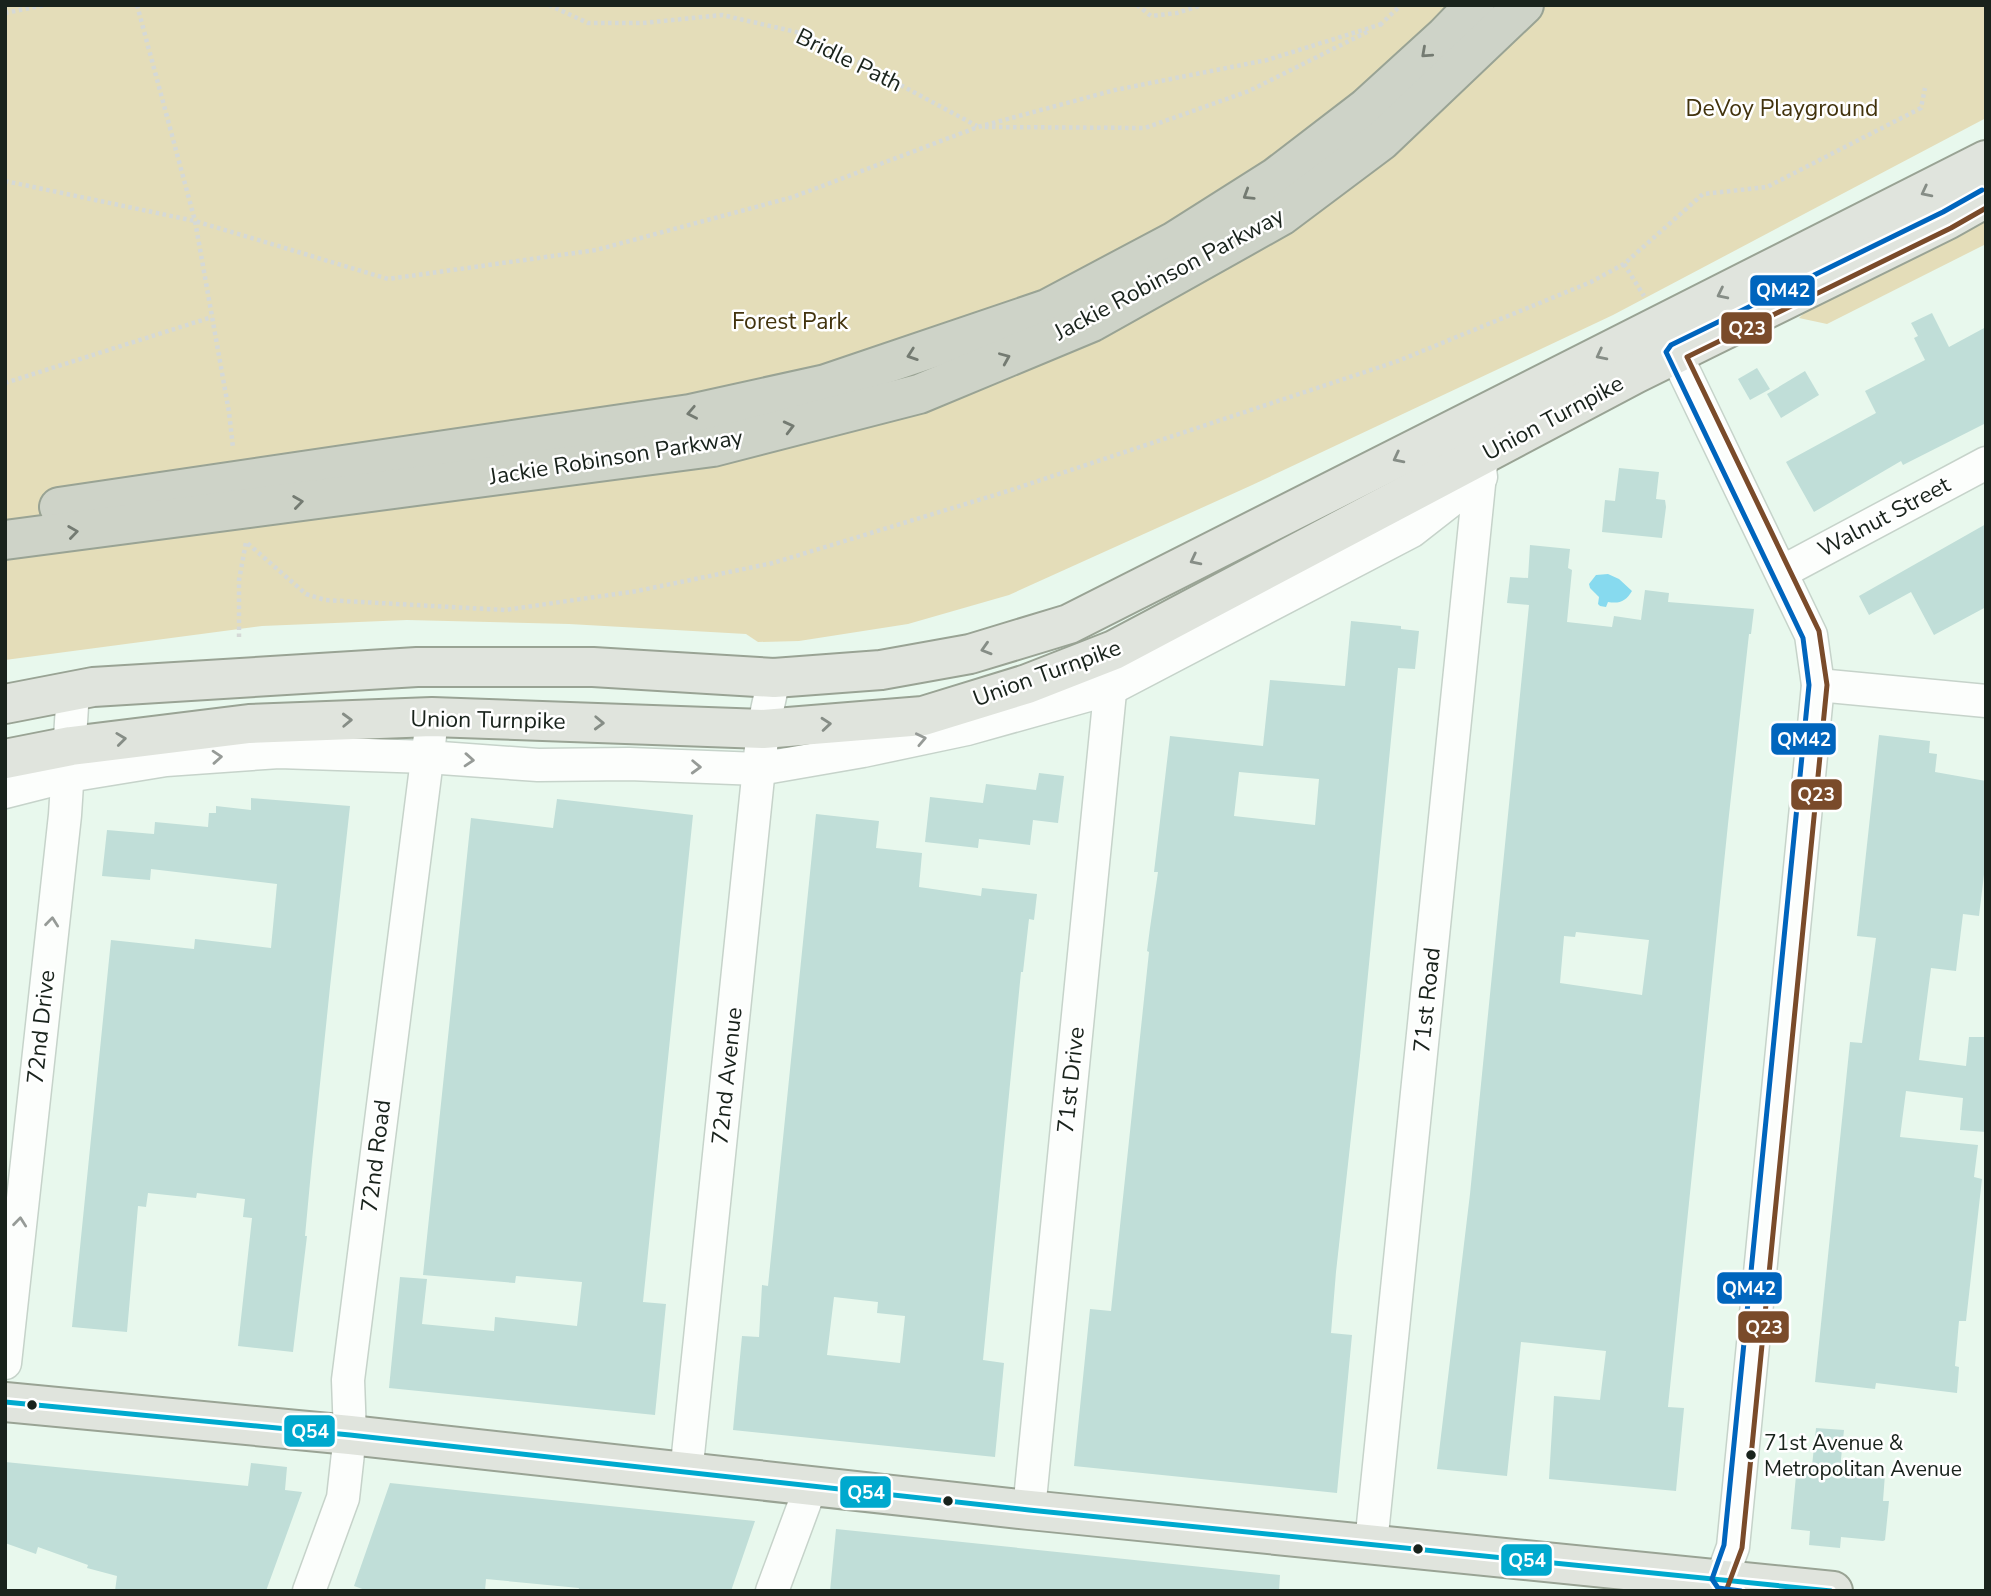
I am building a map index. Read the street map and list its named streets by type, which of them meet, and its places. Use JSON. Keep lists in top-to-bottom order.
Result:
{
  "streets": {
    "highway": ["Jackie Robinson Parkway"],
    "main road": ["Union Turnpike"],
    "street": [
      "Walnut Street",
      "71st Road",
      "72nd Drive",
      "72nd Avenue",
      "71st Drive",
      "72nd Road"
    ],
    "path": ["Bridle Path"]
  },
  "crossings": [
    ["Union Turnpike", "71st Road"],
    ["Union Turnpike", "72nd Drive"],
    ["Union Turnpike", "72nd Avenue"],
    ["Union Turnpike", "71st Drive"],
    ["Union Turnpike", "72nd Road"]
  ],
  "one_way": ["72nd Drive"],
  "parks": ["DeVoy Playground", "Forest Park"],
  "places": ["71st Avenue & Metropolitan Avenue"],
  "lines": ["transit line QM42", "transit line Q23", "transit line Q54"]
}
